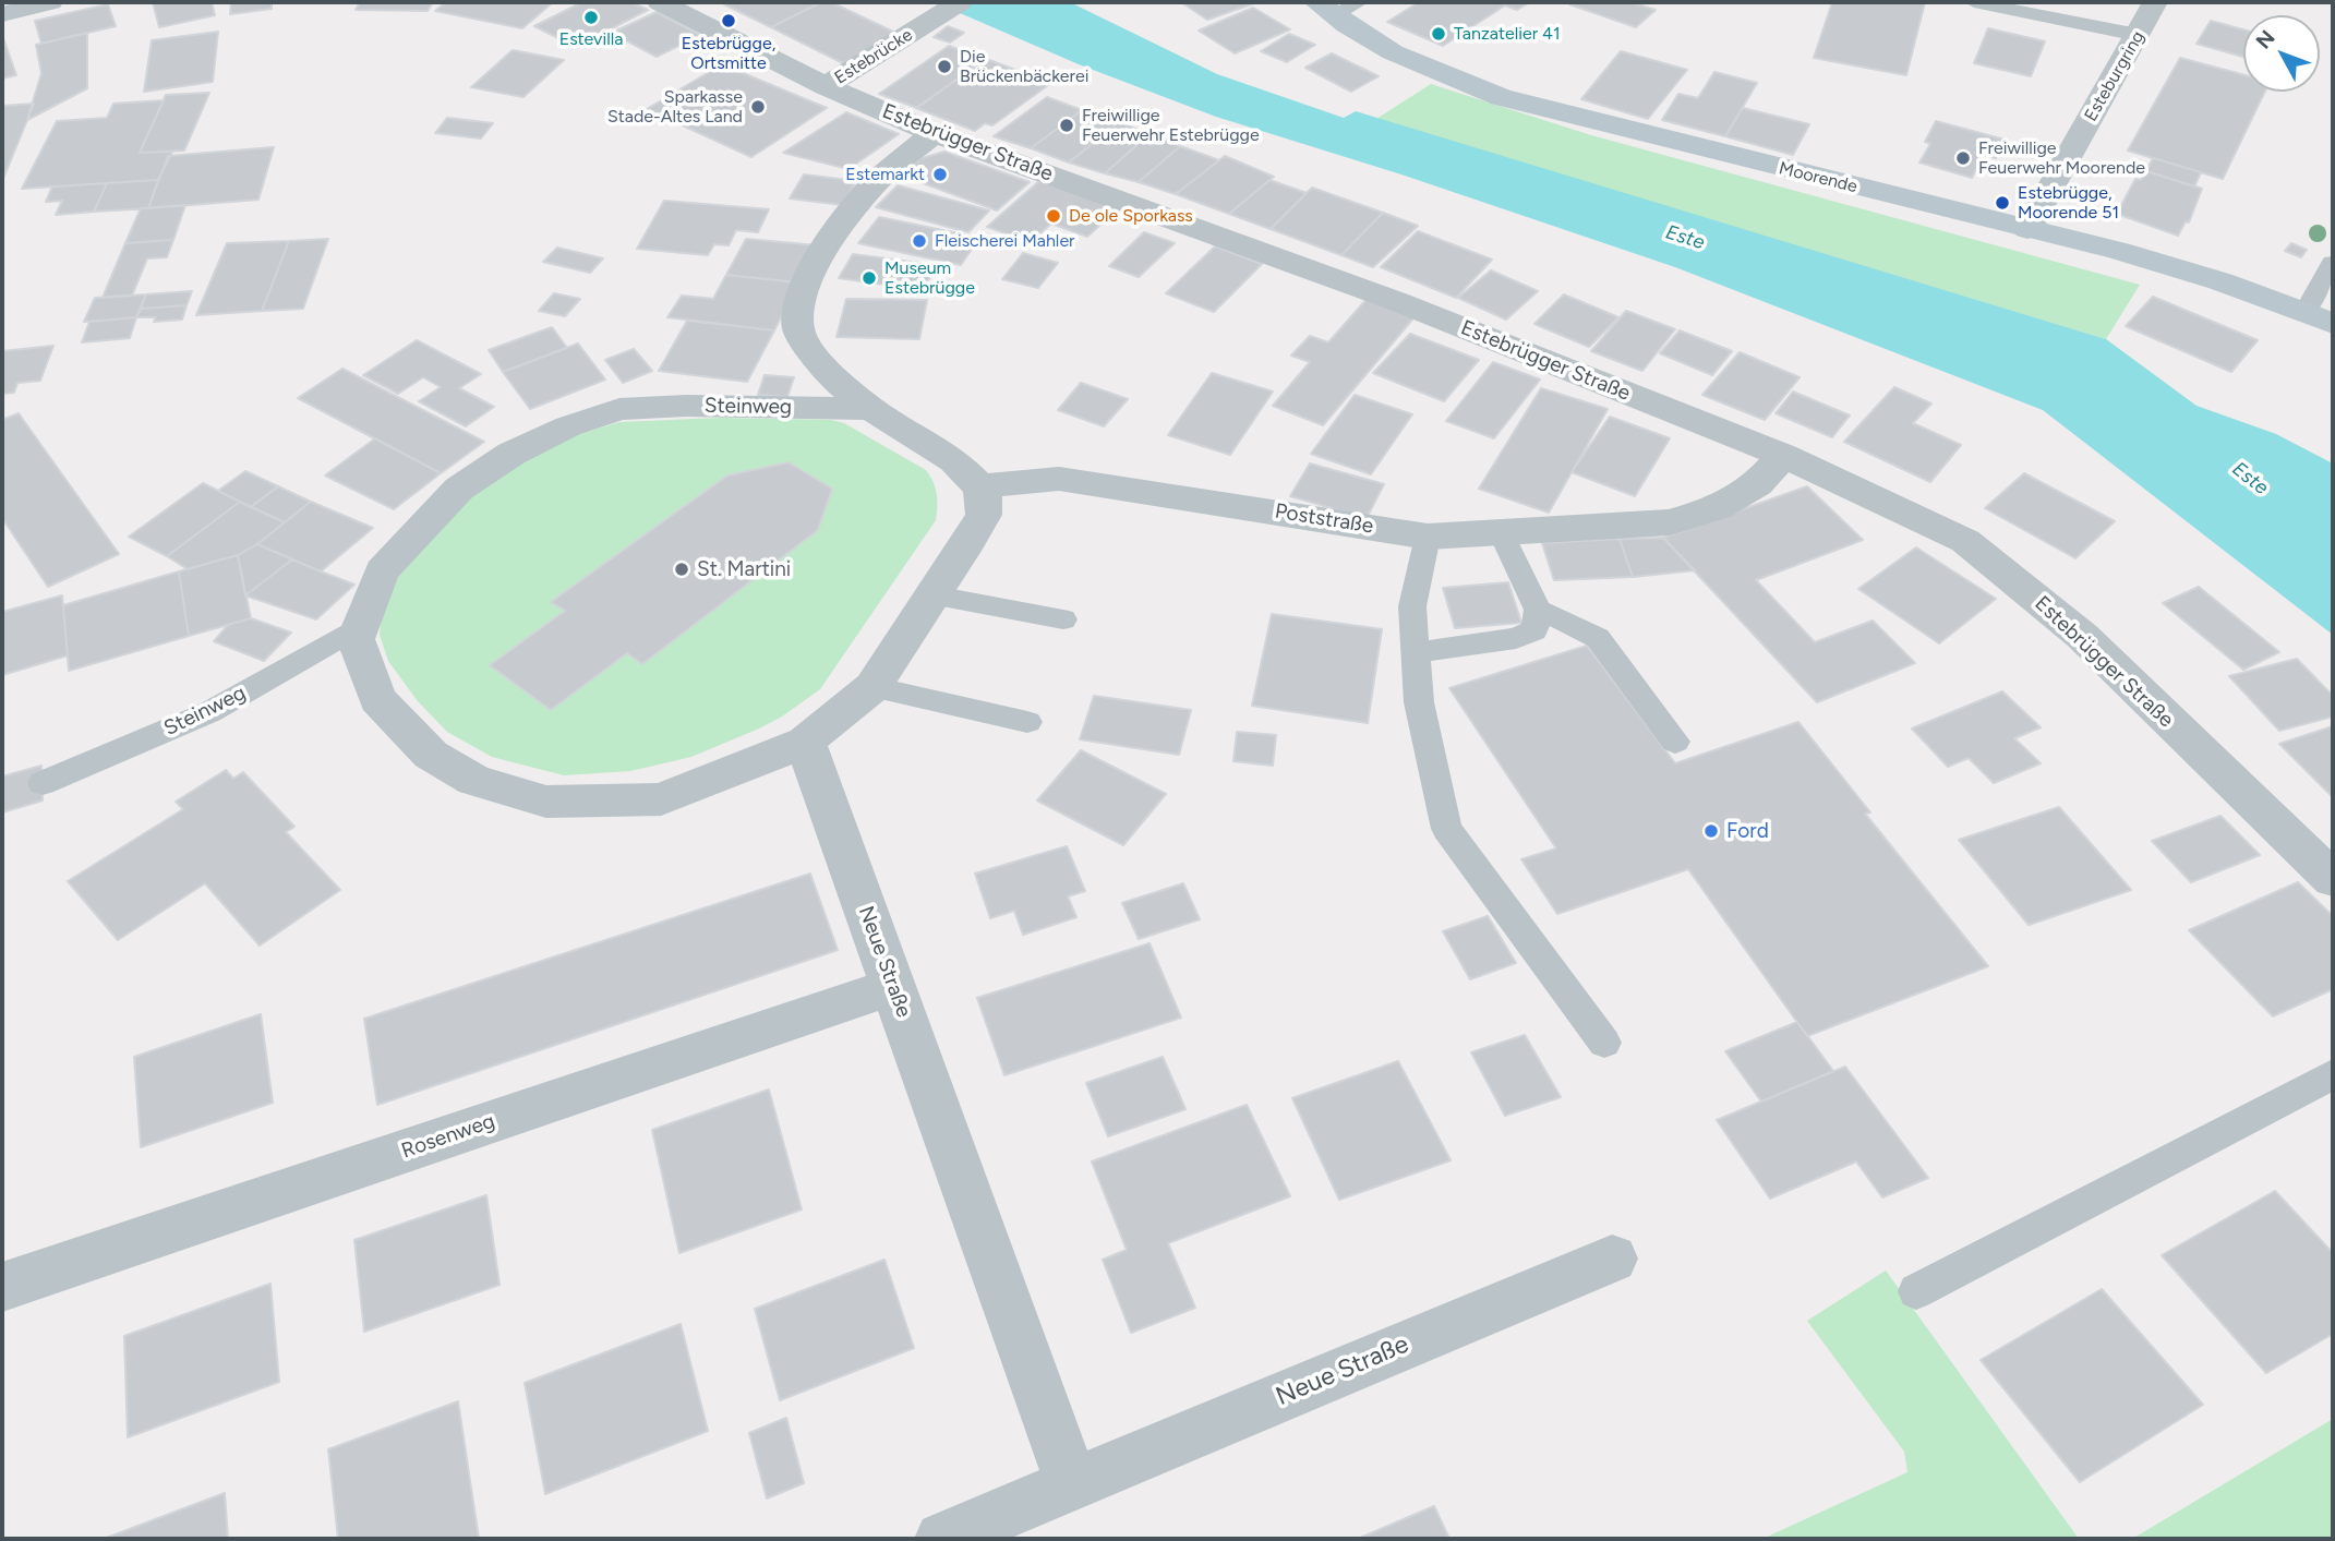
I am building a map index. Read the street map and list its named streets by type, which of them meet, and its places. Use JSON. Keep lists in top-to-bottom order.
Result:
{
  "streets": {
    "street": [
      "Estebrücke",
      "Esteburgring",
      "Estebrügger Straße",
      "Moorende",
      "Steinweg",
      "Poststraße",
      "Neue Straße",
      "Rosenweg"
    ]
  },
  "crossings": [
    ["Estebrücke", "Estebrügger Straße"],
    ["Esteburgring", "Moorende"],
    ["Estebrügger Straße", "Poststraße"],
    ["Steinweg", "Neue Straße"],
    ["Neue Straße", "Rosenweg"]
  ],
  "water": ["Este"],
  "places": [
    "Estevilla",
    "Estebrügge, Ortsmitte",
    "Tanzatelier 41",
    "Die Brückenbäckerei",
    "Sparkasse Stade-Altes Land",
    "Freiwillige Feuerwehr Estebrügge",
    "Freiwillige Feuerwehr Moorende",
    "Estemarkt",
    "Estebrügge, Moorende 51",
    "De ole Sporkass",
    "Fleischerei Mahler",
    "Museum Estebrügge",
    "St. Martini",
    "Ford"
  ],
  "north": "top left"
}
